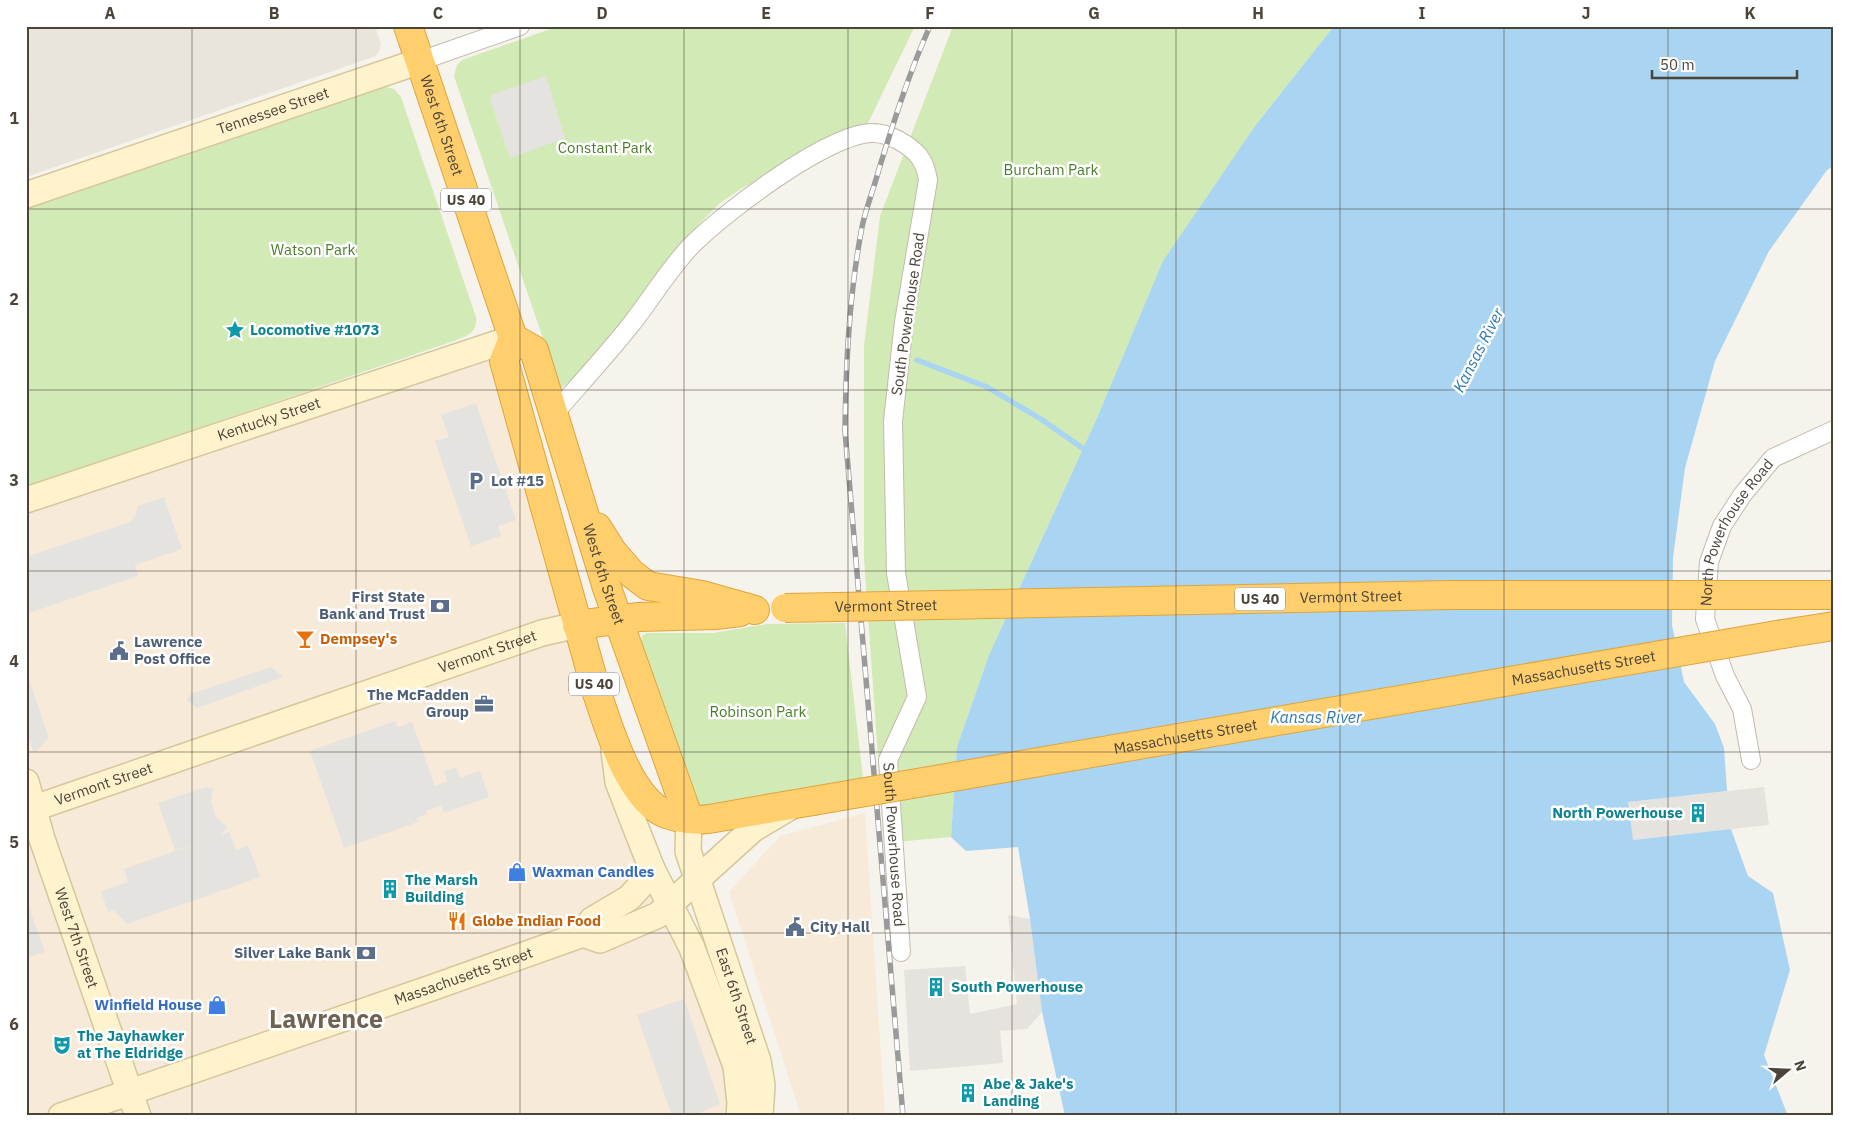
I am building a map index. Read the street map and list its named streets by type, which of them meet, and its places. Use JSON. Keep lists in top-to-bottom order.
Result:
{
  "streets": {
    "highway": [
      "West 6th Street",
      "US 40",
      "Vermont Street",
      "Massachusetts Street"
    ],
    "street": [
      "Tennessee Street",
      "South Powerhouse Road",
      "Kentucky Street",
      "North Powerhouse Road",
      "West 7th Street",
      "East 6th Street"
    ]
  },
  "crossings": [
    ["Tennessee Street", "West 6th Street"],
    ["West 6th Street", "US 40"],
    ["West 6th Street", "South Powerhouse Road"],
    ["West 6th Street", "Kentucky Street"],
    ["West 6th Street", "Vermont Street"],
    ["West 6th Street", "Massachusetts Street"],
    ["West 6th Street", "East 6th Street"],
    ["US 40", "Kentucky Street"],
    ["US 40", "Vermont Street"],
    ["US 40", "Massachusetts Street"],
    ["Vermont Street", "West 7th Street"],
    ["Massachusetts Street", "West 7th Street"],
    ["Massachusetts Street", "East 6th Street"]
  ],
  "districts": ["Lawrence"],
  "water": ["Kansas River"],
  "parks": [
    "Constant Park",
    "Burcham Park",
    "Watson Park",
    "Robinson Park"
  ],
  "places": {
    "place": ["Locomotive #1073"],
    "parking": ["Lot #15"],
    "bank": ["First State Bank and Trust", "Silver Lake Bank"],
    "bar": ["Dempsey's"],
    "public building": ["Lawrence Post Office", "City Hall"],
    "office": ["The McFadden Group"],
    "building": [
      "North Powerhouse",
      "The Marsh Building",
      "South Powerhouse",
      "Abe & Jake's Landing"
    ],
    "shop": ["Waxman Candles", "Winfield House"],
    "restaurant": ["Globe Indian Food"],
    "theatre": ["The Jayhawker at The Eldridge"]
  },
  "scale_bar": "50 m",
  "north": "right",
  "grid": {
    "columns": [
      "A",
      "B",
      "C",
      "D",
      "E",
      "F",
      "G",
      "H",
      "I",
      "J",
      "K"
    ],
    "rows": [
      "1",
      "2",
      "3",
      "4",
      "5",
      "6"
    ]
  }
}
